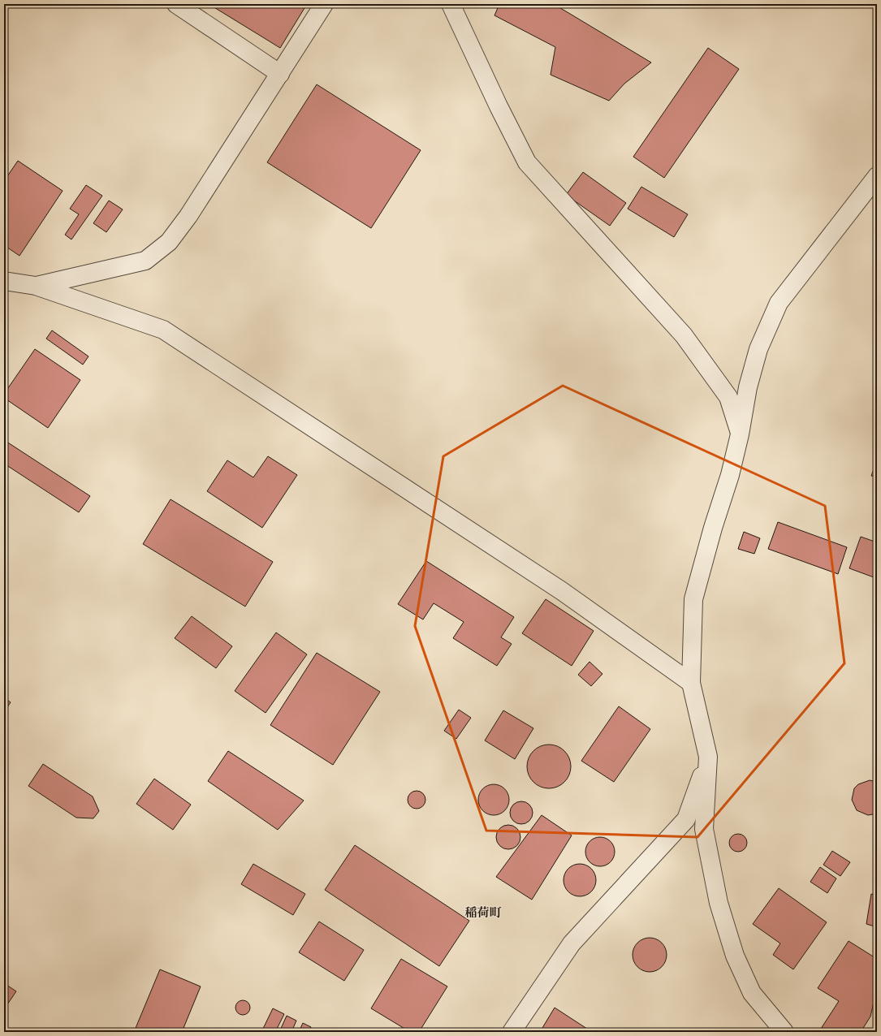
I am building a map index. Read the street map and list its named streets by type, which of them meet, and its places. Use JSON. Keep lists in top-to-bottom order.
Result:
{
  "districts": ["稲荷町"]
}
